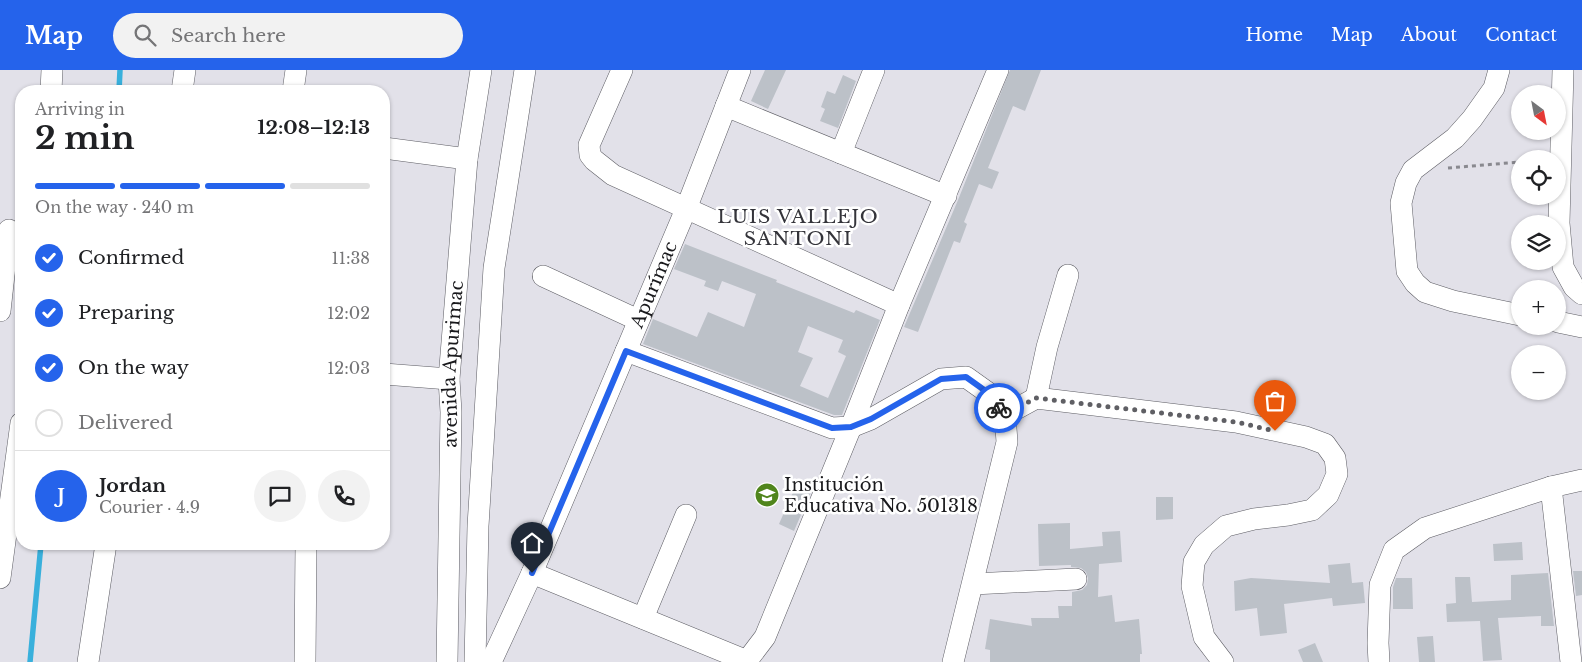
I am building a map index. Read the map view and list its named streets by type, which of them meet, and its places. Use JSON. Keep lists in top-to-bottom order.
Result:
{
  "streets": {
    "street": ["Apurímac", "avenida Apurimac"]
  },
  "districts": ["LUIS VALLEJO SANTONI"],
  "places": {
    "school or university": ["Institución Educativa No. 501318"]
  },
  "north": "bottom right",
  "page": {
    "header": "Map",
    "search": "Search here",
    "nav": [
      "Home",
      "Map",
      "About",
      "Contact"
    ],
    "map_buttons": ["+", "−"],
    "heading": ["2 min", "Arriving in", "12:08–12:13"],
    "panel": ["Jordan", "Courier · 4.9"],
    "bar": "On the way · 240 m",
    "list": [
      ["Confirmed", "11:38"],
      ["Preparing", "12:02"],
      ["On the way", "12:03"],
      "Delivered"
    ],
    "round": "J"
  }
}
